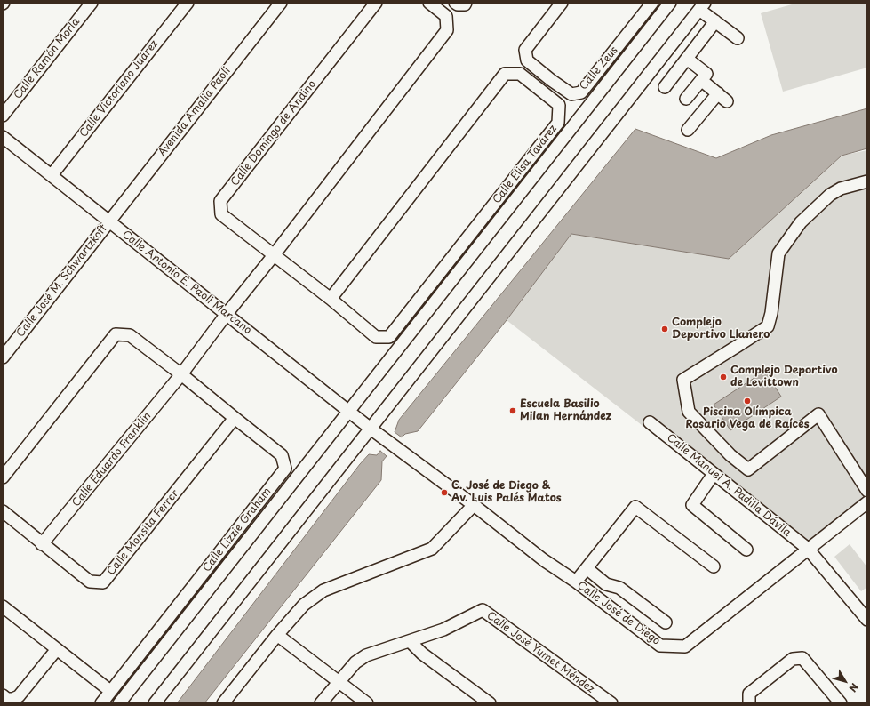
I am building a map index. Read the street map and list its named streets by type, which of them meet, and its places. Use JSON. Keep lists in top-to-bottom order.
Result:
{
  "streets": {
    "street": [
      "Calle Ramón Morla",
      "Calle Zeus",
      "Calle Victoriano Juárez",
      "Avenida Amalia Paoli",
      "Calle Domingo de Andino",
      "Calle Elisa Tavárez",
      "Calle José M. Schwartzkoff",
      "Calle Antonio E. Paoli Marcano",
      "Calle Eduardo Franklin",
      "Calle Manuel A. Padilla Dávila",
      "Calle Lizzie Graham",
      "Calle Monsita Ferrer",
      "Calle José de Diego",
      "Calle José Yumet Méndez"
    ]
  },
  "crossings": [
    ["Calle Victoriano Juárez", "Calle Antonio E. Paoli Marcano"],
    ["Avenida Amalia Paoli", "Calle José M. Schwartzkoff"],
    ["Avenida Amalia Paoli", "Calle Antonio E. Paoli Marcano"],
    ["Calle Domingo de Andino", "Calle Elisa Tavárez"],
    ["Calle José M. Schwartzkoff", "Calle Antonio E. Paoli Marcano"],
    ["Calle Antonio E. Paoli Marcano", "Calle José de Diego"],
    ["Calle Eduardo Franklin", "Calle Lizzie Graham"],
    ["Calle Eduardo Franklin", "Calle Monsita Ferrer"],
    ["Calle Manuel A. Padilla Dávila", "Calle José de Diego"],
    ["Calle Lizzie Graham", "Calle Monsita Ferrer"]
  ],
  "places": [
    "Complejo Deportivo Llanero",
    "Complejo Deportivo de Levittown",
    "Piscina Olímpica Rosario Vega de Raíces",
    "Escuela Basilio Milan Hernández",
    "C. José de Diego & Av. Luis Palés Matos"
  ],
  "north": "bottom right"
}
